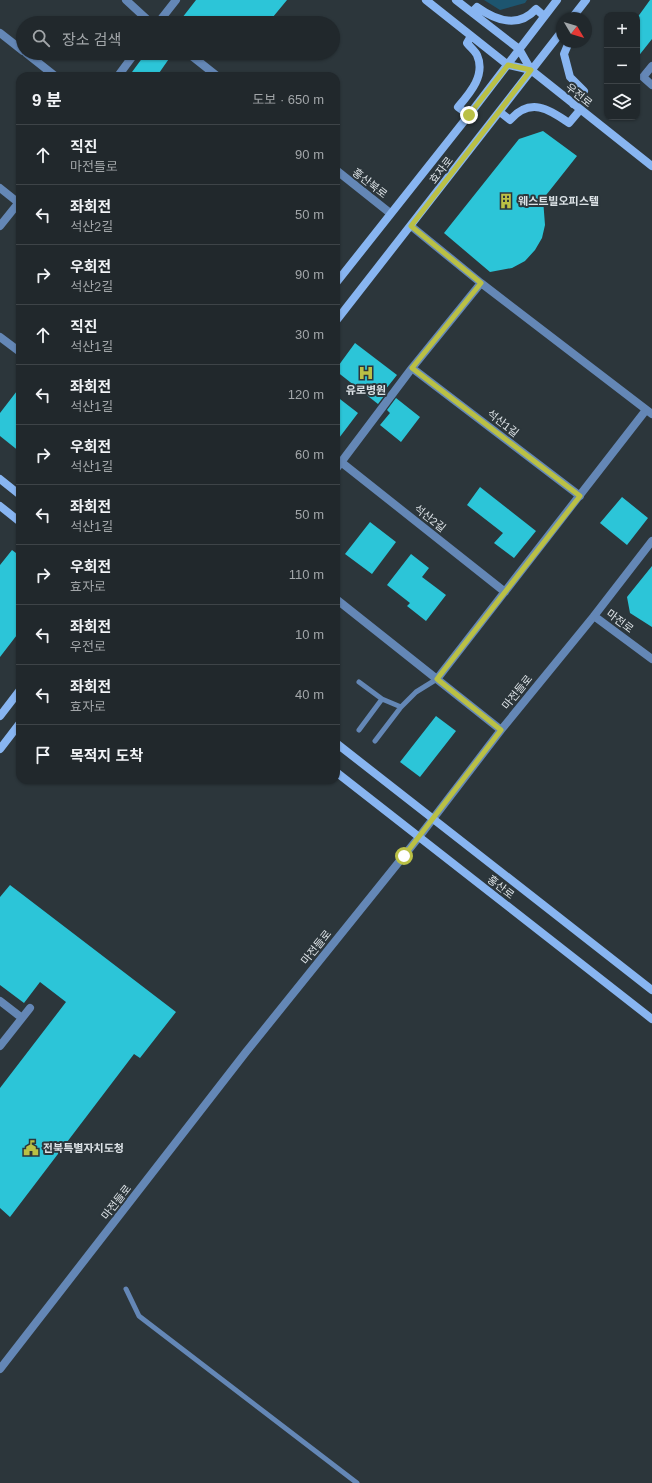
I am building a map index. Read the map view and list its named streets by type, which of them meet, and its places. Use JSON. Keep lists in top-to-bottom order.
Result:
{
  "streets": {
    "street": [
      "우전로",
      "효자로",
      "홍산북로",
      "석산1길",
      "석산2길",
      "마전로",
      "마전들로",
      "홍산로"
    ]
  },
  "crossings": [
    ["우전로", "효자로"],
    ["효자로", "홍산북로"],
    ["석산1길", "석산2길"],
    ["마전로", "마전들로"],
    ["마전들로", "홍산로"]
  ],
  "places": {
    "building": ["웨스트빌오피스텔"],
    "hospital": ["유로병원"],
    "public building": ["전북특별자치도청"]
  },
  "north": "bottom right",
  "page": {
    "map_buttons": ["+", "−"],
    "search": "장소 검색",
    "heading": ["9 분", "도보 · 650 m"],
    "list": [
      ["직진", "마전들로", "90 m"],
      ["좌회전", "석산2길", "50 m"],
      ["우회전", "석산2길", "90 m"],
      ["직진", "석산1길", "30 m"],
      ["좌회전", "석산1길", "120 m"],
      ["우회전", "석산1길", "60 m"],
      ["좌회전", "석산1길", "50 m"],
      ["우회전", "효자로", "110 m"],
      ["좌회전", "우전로", "10 m"],
      ["좌회전", "효자로", "40 m"],
      "목적지 도착"
    ]
  }
}
